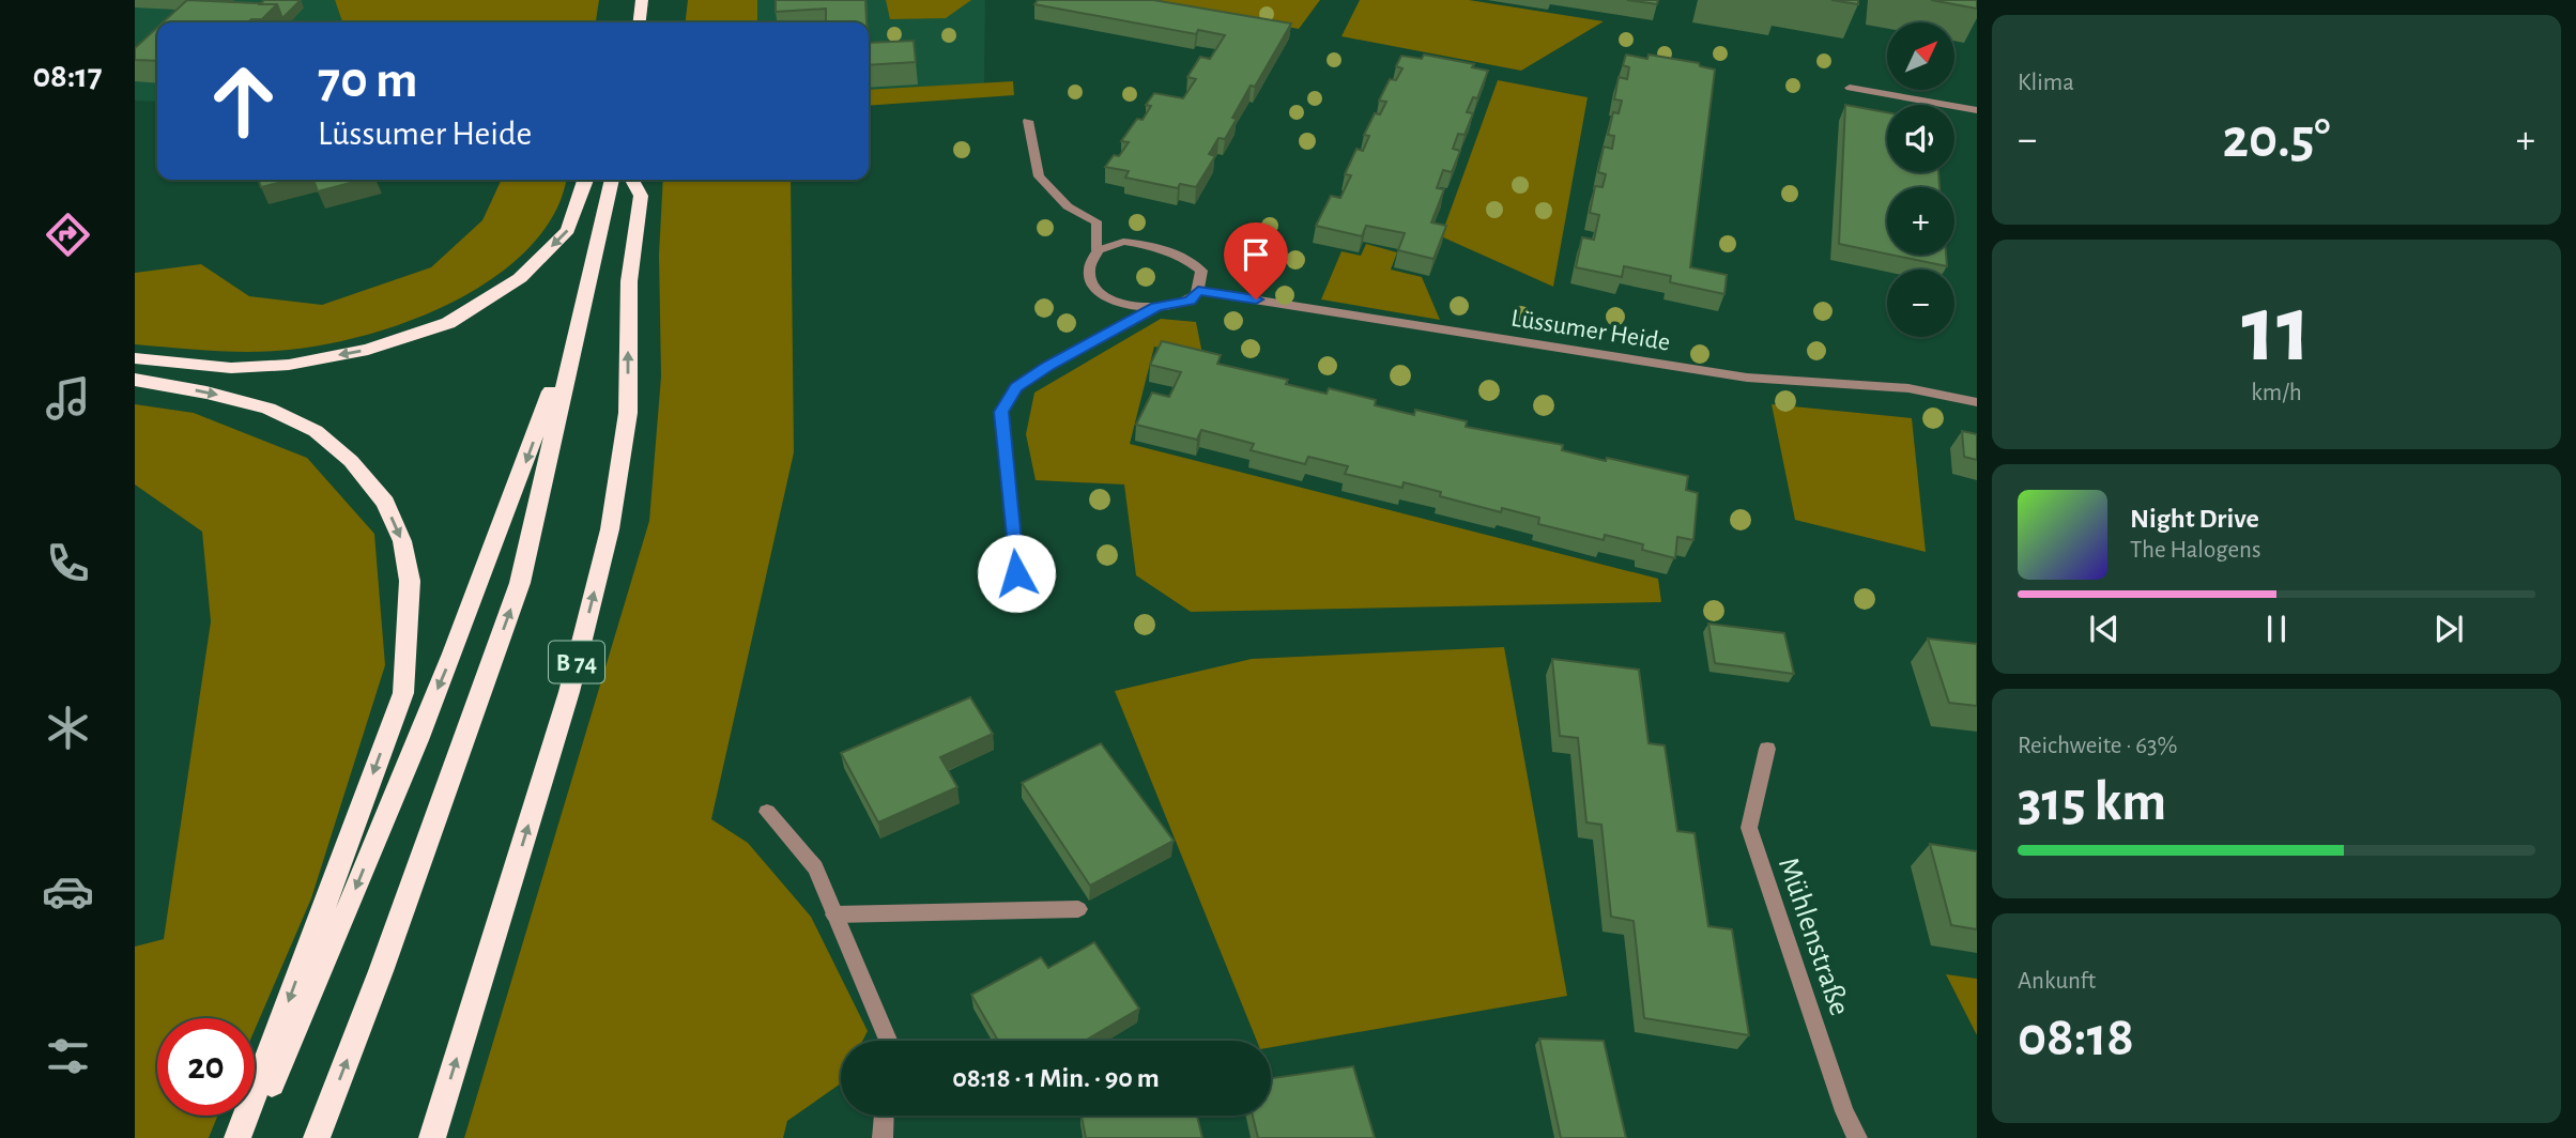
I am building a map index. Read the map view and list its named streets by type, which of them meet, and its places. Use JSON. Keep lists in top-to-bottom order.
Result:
{
  "streets": {
    "highway": ["B 74"],
    "street": ["Lüssumer Heide", "Mühlenstraße"]
  },
  "north": "top right",
  "page": {
    "tabs": "08:17",
    "tile": [
      "Klima",
      ["11", "km/h"],
      ["Reichweite · 63%", "315 km"],
      ["Ankunft", "08:18"]
    ],
    "map_buttons": ["+", "−"],
    "turn": ["70 m", "Lüssumer Heide"],
    "heat": ["−", "20.5°", "+"],
    "song": ["Night Drive", "The Halogens"],
    "limit": "20",
    "trip": "08:18 · 1 Min. · 90 m"
  }
}
